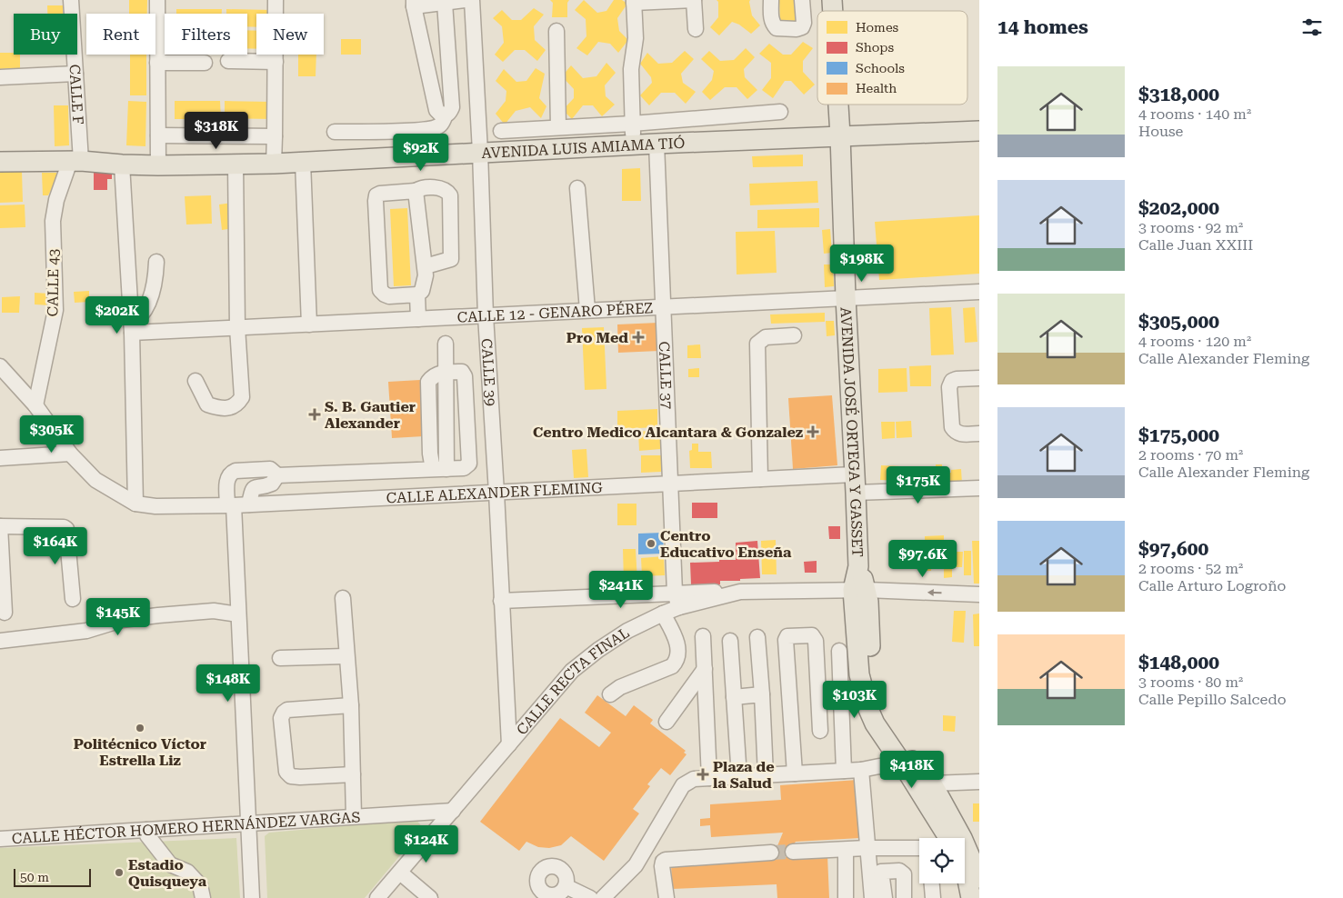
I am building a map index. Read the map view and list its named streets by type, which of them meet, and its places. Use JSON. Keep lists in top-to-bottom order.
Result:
{
  "streets": {
    "main road": ["AVENIDA LUIS AMIAMA TIÓ", "AVENIDA JOSÉ ORTEGA Y GASSET"],
    "street": [
      "CALLE F",
      "CALLE 43",
      "CALLE 12 - GENARO PÉREZ",
      "CALLE 39",
      "CALLE 37",
      "CALLE ALEXANDER FLEMING",
      "CALLE RECTA FINAL",
      "CALLE HÉCTOR HOMERO HERNÁNDEZ VARGAS"
    ]
  },
  "crossings": [
    ["CALLE F", "AVENIDA LUIS AMIAMA TIÓ"],
    ["CALLE F", "CALLE 43"],
    ["AVENIDA LUIS AMIAMA TIÓ", "CALLE 43"],
    ["AVENIDA LUIS AMIAMA TIÓ", "CALLE 39"],
    ["AVENIDA LUIS AMIAMA TIÓ", "CALLE 37"],
    ["AVENIDA LUIS AMIAMA TIÓ", "AVENIDA JOSÉ ORTEGA Y GASSET"],
    ["CALLE 12 - GENARO PÉREZ", "CALLE 39"],
    ["CALLE 12 - GENARO PÉREZ", "CALLE 37"],
    ["CALLE 12 - GENARO PÉREZ", "AVENIDA JOSÉ ORTEGA Y GASSET"],
    ["CALLE 39", "CALLE ALEXANDER FLEMING"],
    ["CALLE 39", "CALLE RECTA FINAL"],
    ["CALLE 37", "CALLE ALEXANDER FLEMING"],
    ["CALLE 37", "CALLE RECTA FINAL"],
    ["AVENIDA JOSÉ ORTEGA Y GASSET", "CALLE ALEXANDER FLEMING"],
    ["AVENIDA JOSÉ ORTEGA Y GASSET", "CALLE RECTA FINAL"],
    ["CALLE RECTA FINAL", "CALLE HÉCTOR HOMERO HERNÁNDEZ VARGAS"]
  ],
  "places": {
    "health": [
      "Pro Med",
      "S. B. Gautier Alexander",
      "Centro Medico Alcantara & Gonzalez",
      "Plaza de la Salud"
    ],
    "other": ["Centro Educativo Enseña", "Politécnico Víctor Estrella Liz", "Estadio Quisqueya"]
  },
  "legend": [
    "Homes",
    "Shops",
    "Schools",
    "Health"
  ],
  "scale_bar": "50 m",
  "page": {
    "heading": "14 homes",
    "chip": [
      "Buy",
      "Rent",
      "Filters",
      "New"
    ],
    "list": [
      {
        "name": "$318,000",
        "note": "4 rooms · 140 m² · House"
      },
      {
        "name": "$202,000",
        "note": "3 rooms · 92 m² · Calle Juan XXIII"
      },
      {
        "name": "$305,000",
        "note": "4 rooms · 120 m² · Calle Alexander Fleming"
      },
      {
        "name": "$175,000",
        "note": "2 rooms · 70 m² · Calle Alexander Fleming"
      },
      {
        "name": "$97,600",
        "note": "2 rooms · 52 m² · Calle Arturo Logroño"
      },
      {
        "name": "$148,000",
        "note": "3 rooms · 80 m² · Calle Pepillo Salcedo"
      }
    ],
    "price": [
      "$318K",
      "$92K",
      "$198K",
      "$202K",
      "$305K",
      "$175K",
      "$164K",
      "$97.6K",
      "$241K",
      "$145K",
      "$148K",
      "$103K",
      "$418K",
      "$124K"
    ],
    "scale": "50 m"
  }
}
